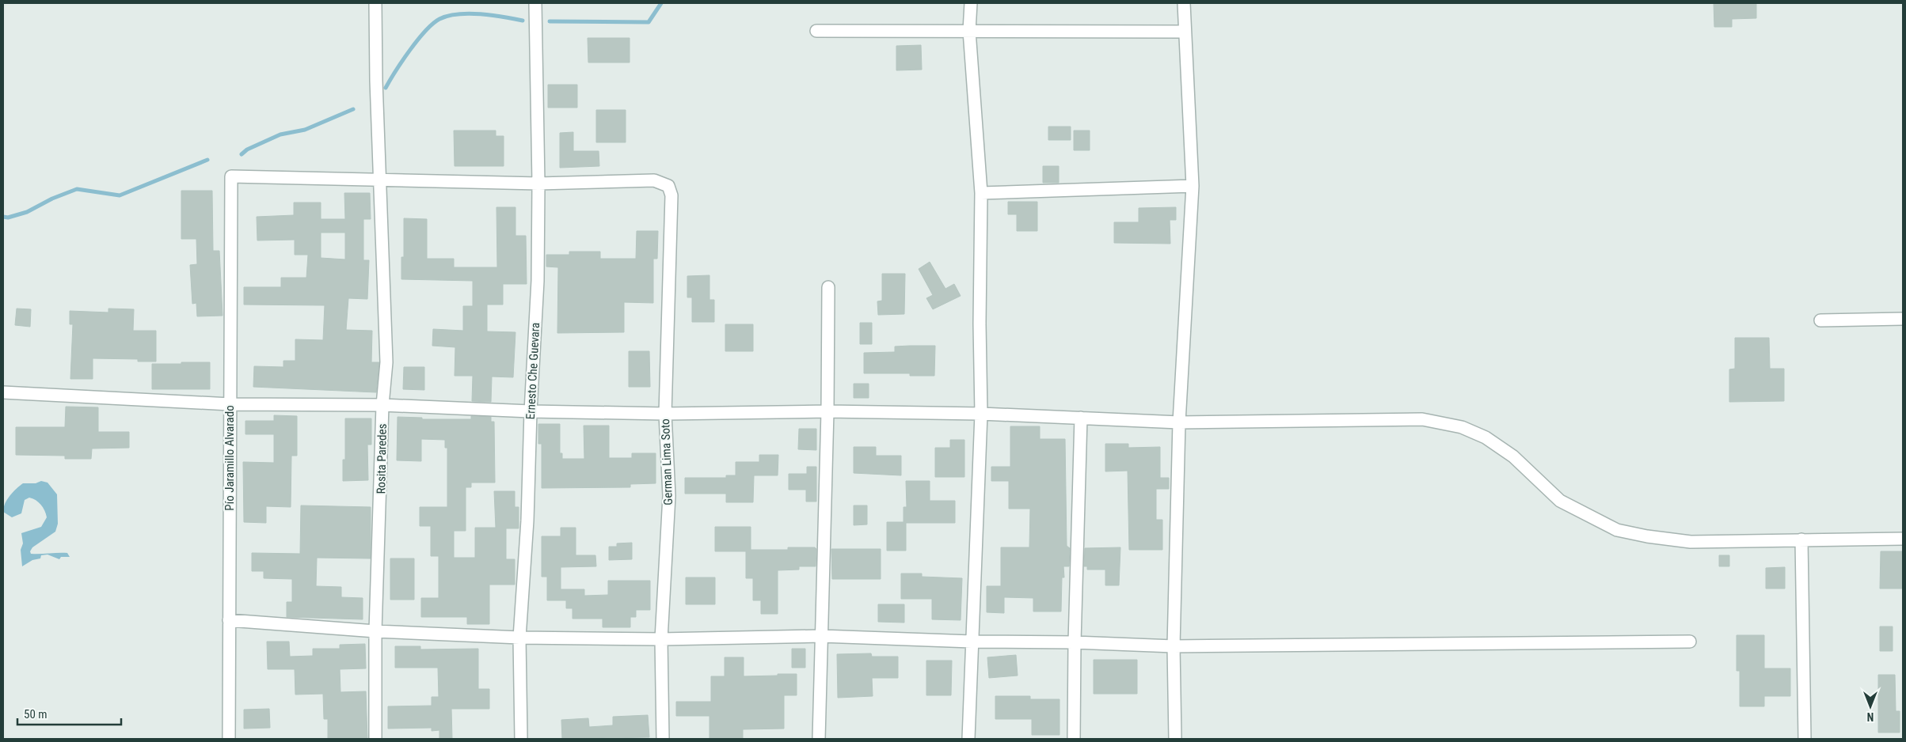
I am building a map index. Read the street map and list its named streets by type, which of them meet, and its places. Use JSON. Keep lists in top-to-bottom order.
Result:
{
  "streets": {
    "street": [
      "Ernesto Che Guevara",
      "Pío Jaramillo Alvarado",
      "Rosita Paredes",
      "German Lima Soto"
    ]
  },
  "crossings": [
    ["Ernesto Che Guevara", "German Lima Soto"],
    ["Pío Jaramillo Alvarado", "Rosita Paredes"]
  ],
  "scale_bar": "50 m",
  "north": "bottom"
}
